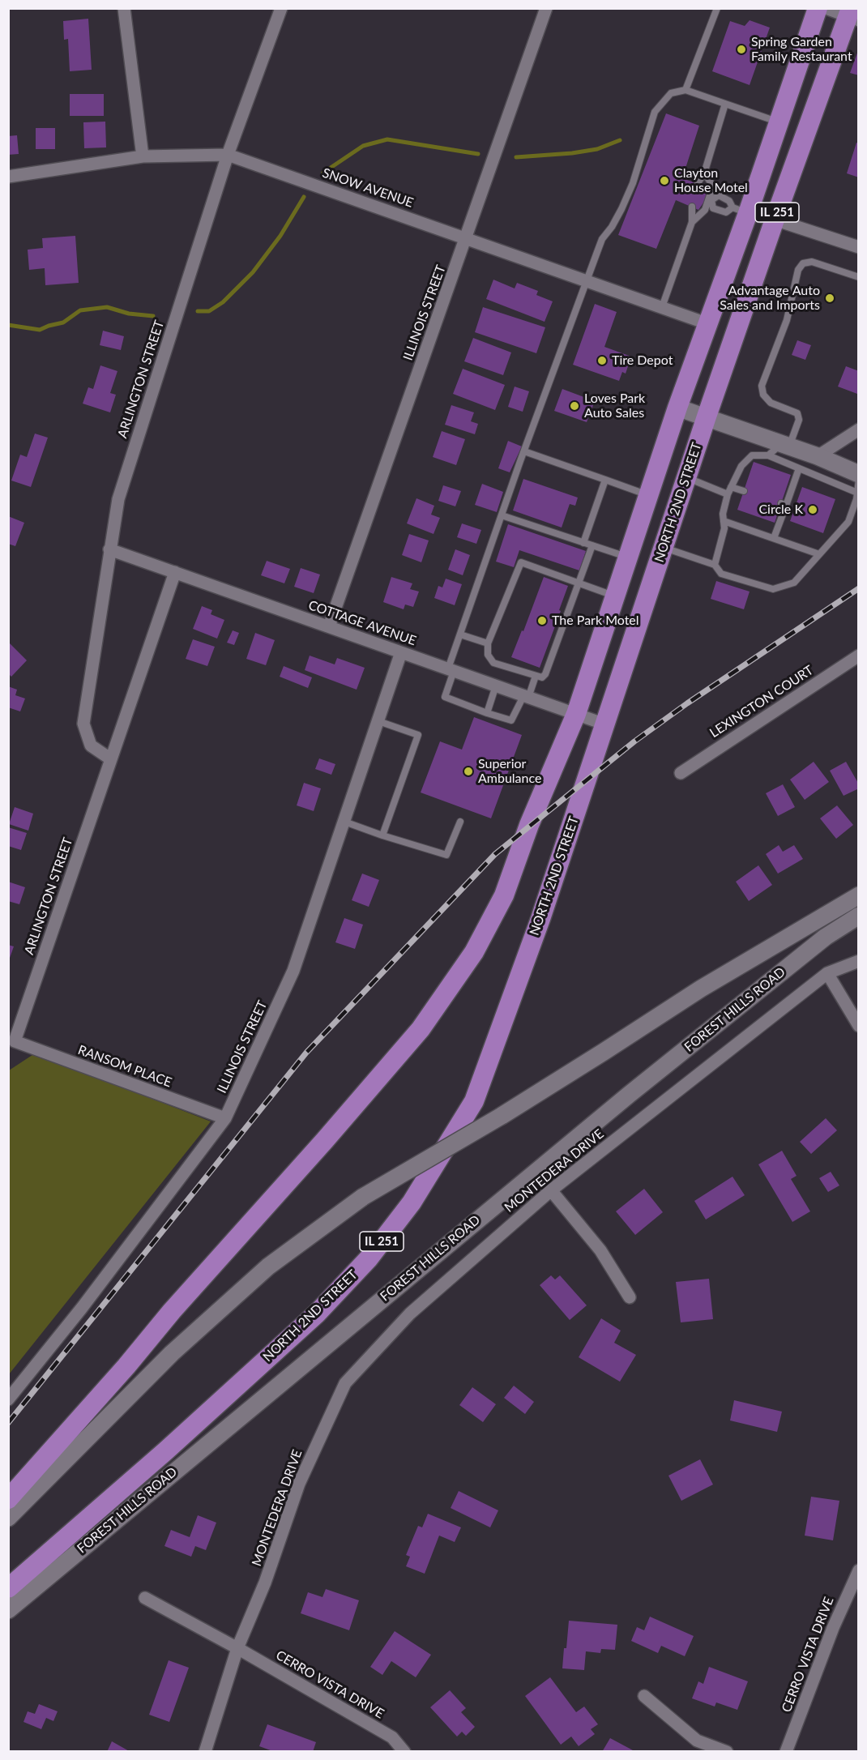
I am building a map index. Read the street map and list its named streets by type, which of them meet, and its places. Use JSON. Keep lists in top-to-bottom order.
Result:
{
  "streets": {
    "main road": ["IL 251", "NORTH 2ND STREET"],
    "street": [
      "SNOW AVENUE",
      "ILLINOIS STREET",
      "ARLINGTON STREET",
      "COTTAGE AVENUE",
      "LEXINGTON COURT",
      "FOREST HILLS ROAD",
      "RANSOM PLACE",
      "MONTEDERA DRIVE",
      "CERRO VISTA DRIVE"
    ]
  },
  "crossings": [
    ["SNOW AVENUE", "IL 251"],
    ["SNOW AVENUE", "ILLINOIS STREET"],
    ["SNOW AVENUE", "ARLINGTON STREET"],
    ["IL 251", "COTTAGE AVENUE"],
    ["ILLINOIS STREET", "COTTAGE AVENUE"],
    ["ILLINOIS STREET", "RANSOM PLACE"],
    ["ARLINGTON STREET", "COTTAGE AVENUE"],
    ["ARLINGTON STREET", "RANSOM PLACE"],
    ["NORTH 2ND STREET", "COTTAGE AVENUE"],
    ["MONTEDERA DRIVE", "CERRO VISTA DRIVE"]
  ],
  "places": [
    "Spring Garden Family Restaurant",
    "Clayton House Motel",
    "Advantage Auto Sales and Imports",
    "Tire Depot",
    "Loves Park Auto Sales",
    "Circle K",
    "The Park Motel",
    "Superior Ambulance"
  ]
}
